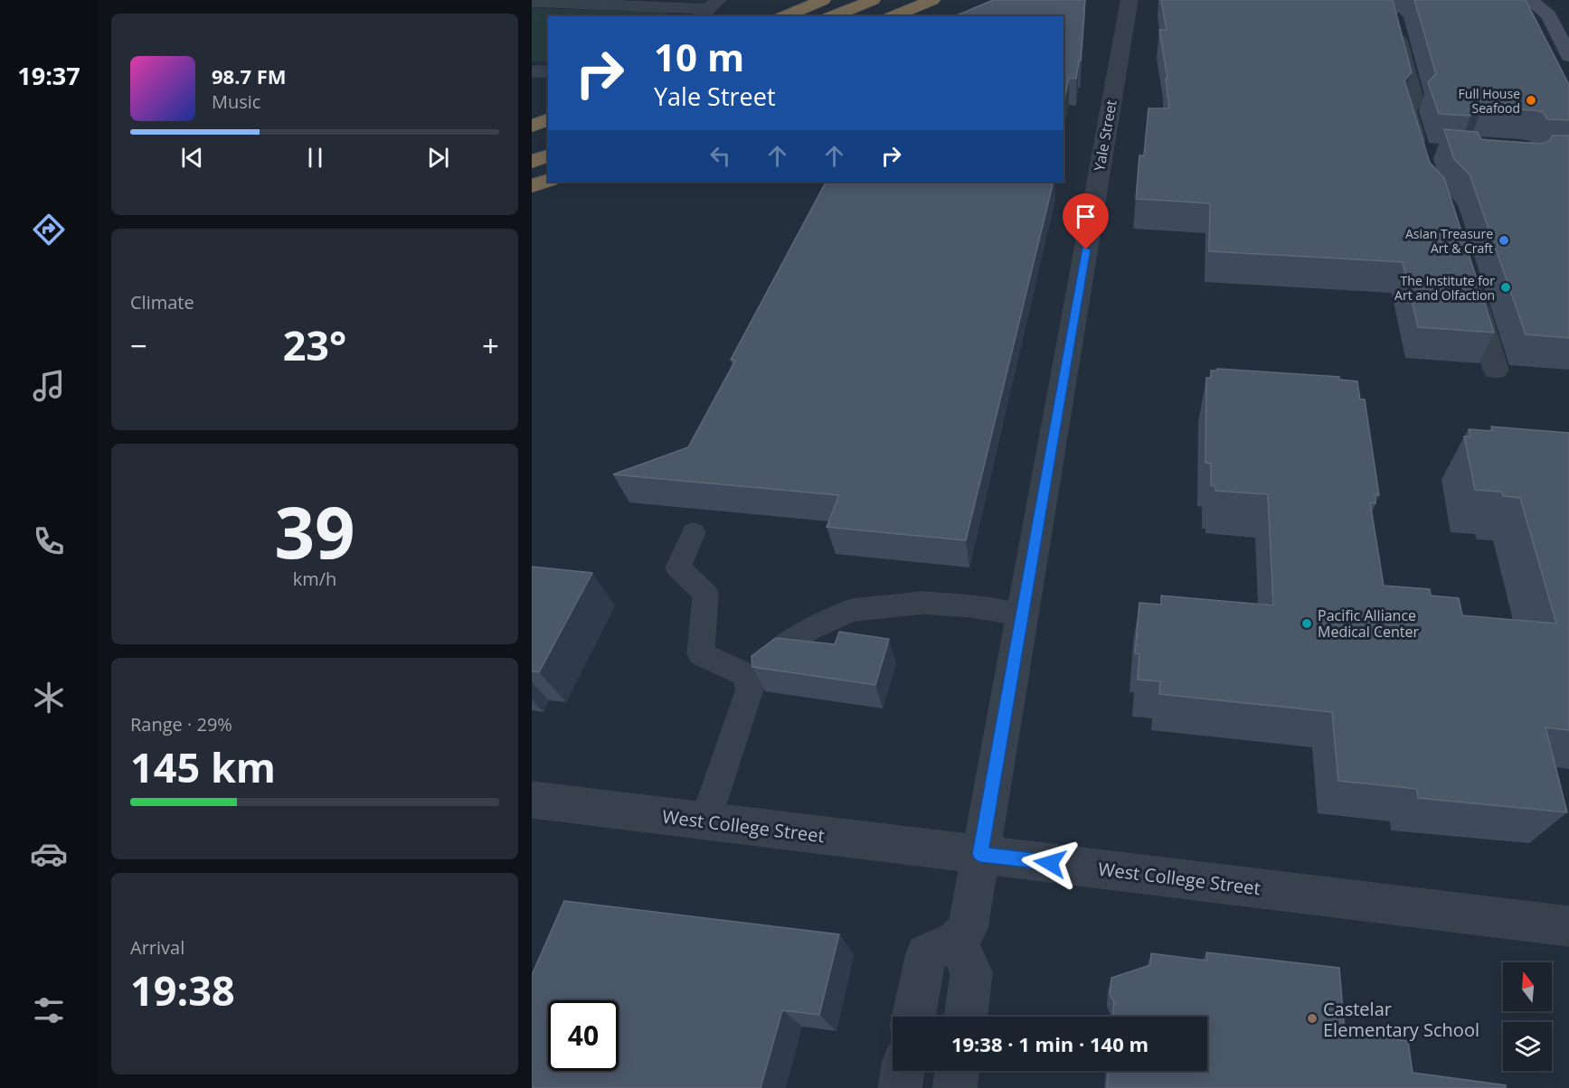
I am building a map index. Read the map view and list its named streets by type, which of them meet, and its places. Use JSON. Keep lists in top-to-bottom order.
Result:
{
  "streets": {
    "street": ["Yale Street", "West College Street"]
  },
  "crossings": [
    ["Yale Street", "West College Street"]
  ],
  "places": [
    "Full House Seafood",
    "Asian Treasure Art & Craft",
    "The Institute for Art and Olfaction",
    "Pacific Alliance Medical Center",
    "Castelar Elementary School"
  ],
  "north": "top",
  "page": {
    "tabs": "19:37",
    "turn": ["10 m", "Yale Street"],
    "song": ["98.7 FM", "Music"],
    "tile": [
      "Climate",
      ["39", "km/h"],
      ["Range · 29%", "145 km"],
      ["Arrival", "19:38"]
    ],
    "heat": ["−", "23°", "+"],
    "limit": "40",
    "trip": "19:38 · 1 min · 140 m"
  }
}
